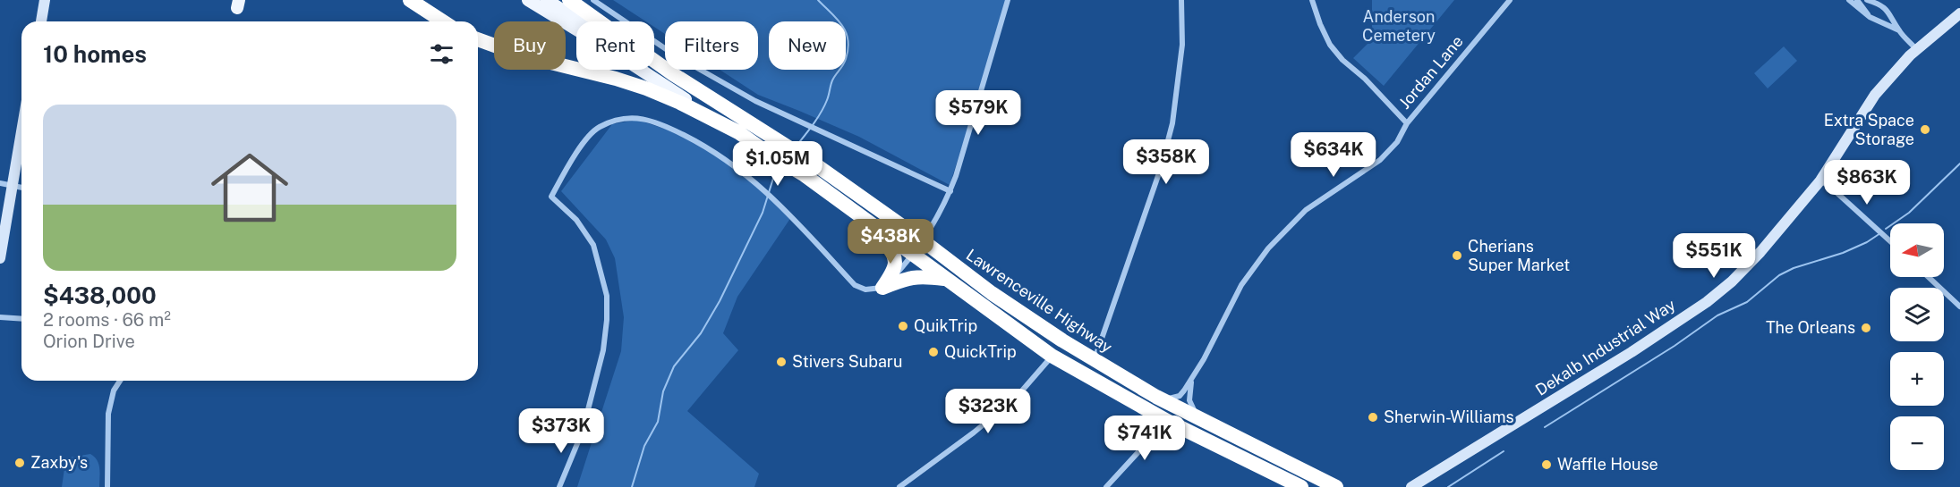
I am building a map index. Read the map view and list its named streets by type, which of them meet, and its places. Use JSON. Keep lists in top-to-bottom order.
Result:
{
  "streets": {
    "highway": ["Lawrenceville Highway"],
    "main road": ["Dekalb Industrial Way"],
    "street": ["Jordan Lane"]
  },
  "crossings": [
    ["Jordan Lane", "Lawrenceville Highway"]
  ],
  "parks": ["Anderson Cemetery"],
  "places": [
    "Extra Space Storage",
    "Cherians Super Market",
    "QuikTrip",
    "The Orleans",
    "QuickTrip",
    "Stivers Subaru",
    "Sherwin-Williams",
    "Zaxby's",
    "Waffle House"
  ],
  "north": "left",
  "page": {
    "chip": [
      "Buy",
      "Rent",
      "Filters",
      "New"
    ],
    "heading": "10 homes",
    "list": [
      {
        "name": "$438,000",
        "note": "2 rooms · 66 m² · Orion Drive"
      }
    ],
    "price": [
      "$579K",
      "$634K",
      "$358K",
      "$1.05M",
      "$863K",
      "$438K",
      "$551K",
      "$323K",
      "$373K",
      "$741K"
    ],
    "map_buttons": ["+", "−"]
  }
}
